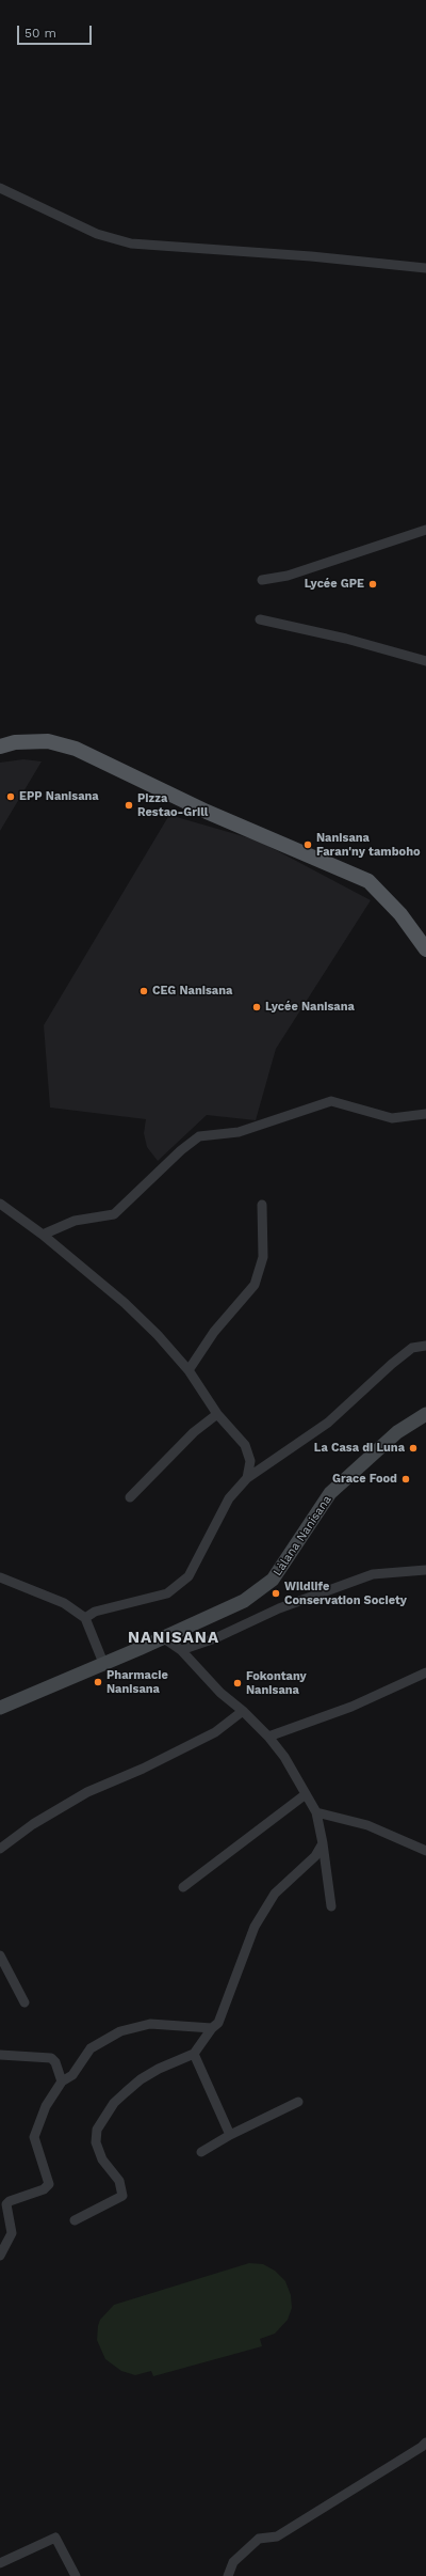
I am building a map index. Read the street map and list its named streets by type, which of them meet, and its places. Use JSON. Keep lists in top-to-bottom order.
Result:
{
  "streets": {
    "street": ["Làlana Nanisana"]
  },
  "districts": ["NANISANA"],
  "places": [
    "Lycée GPE",
    "EPP Nanisana",
    "Pizza Restao-Grill",
    "Nanisana Faran'ny tamboho",
    "CEG Nanisana",
    "Lycée Nanisana",
    "La Casa di Luna",
    "Grace Food",
    "Wildlife Conservation Society",
    "Pharmacie Nanisana",
    "Fokontany Nanisana"
  ],
  "scale_bar": "50 m"
}
